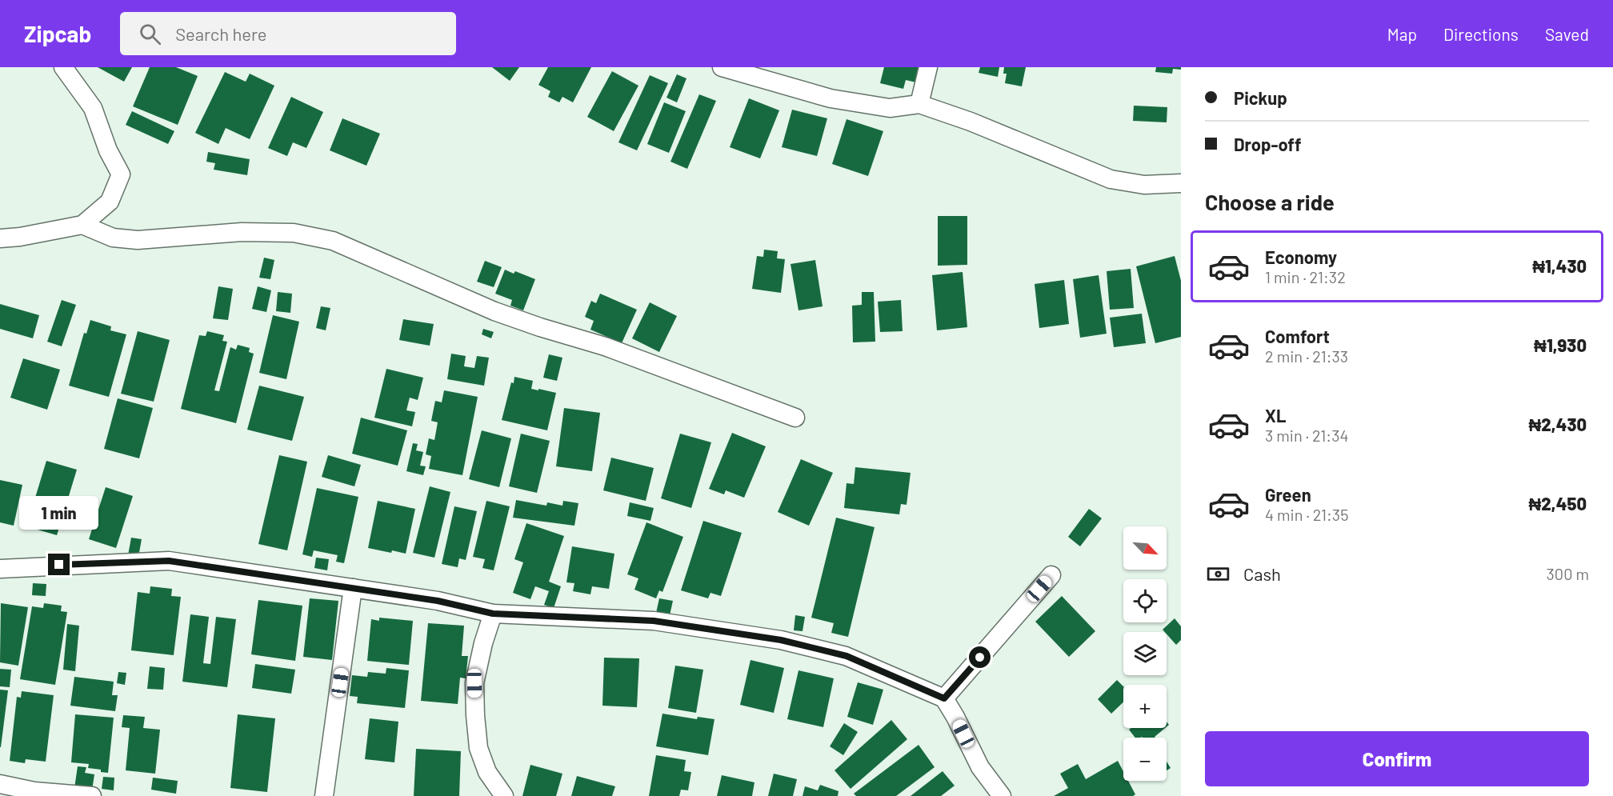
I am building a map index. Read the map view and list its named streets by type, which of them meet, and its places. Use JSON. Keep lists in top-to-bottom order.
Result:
{
  "north": "bottom right",
  "page": {
    "header": "Zipcab",
    "search": "Search here",
    "nav": ["Map", "Directions", "Saved"],
    "banner": ["Pickup", "Drop-off"],
    "heading": "Choose a ride",
    "list": [
      {
        "name": "Economy",
        "note": "1 min · 21:32",
        "value": "₦1,430"
      },
      {
        "name": "Comfort",
        "note": "2 min · 21:33",
        "value": "₦1,930"
      },
      {
        "name": "XL",
        "note": "3 min · 21:34",
        "value": "₦2,430"
      },
      {
        "name": "Green",
        "note": "4 min · 21:35",
        "value": "₦2,450"
      }
    ],
    "bubble": "1 min",
    "map_buttons": ["+", "−"],
    "pay": ["Cash", "300 m"],
    "buttons": "Confirm"
  }
}
